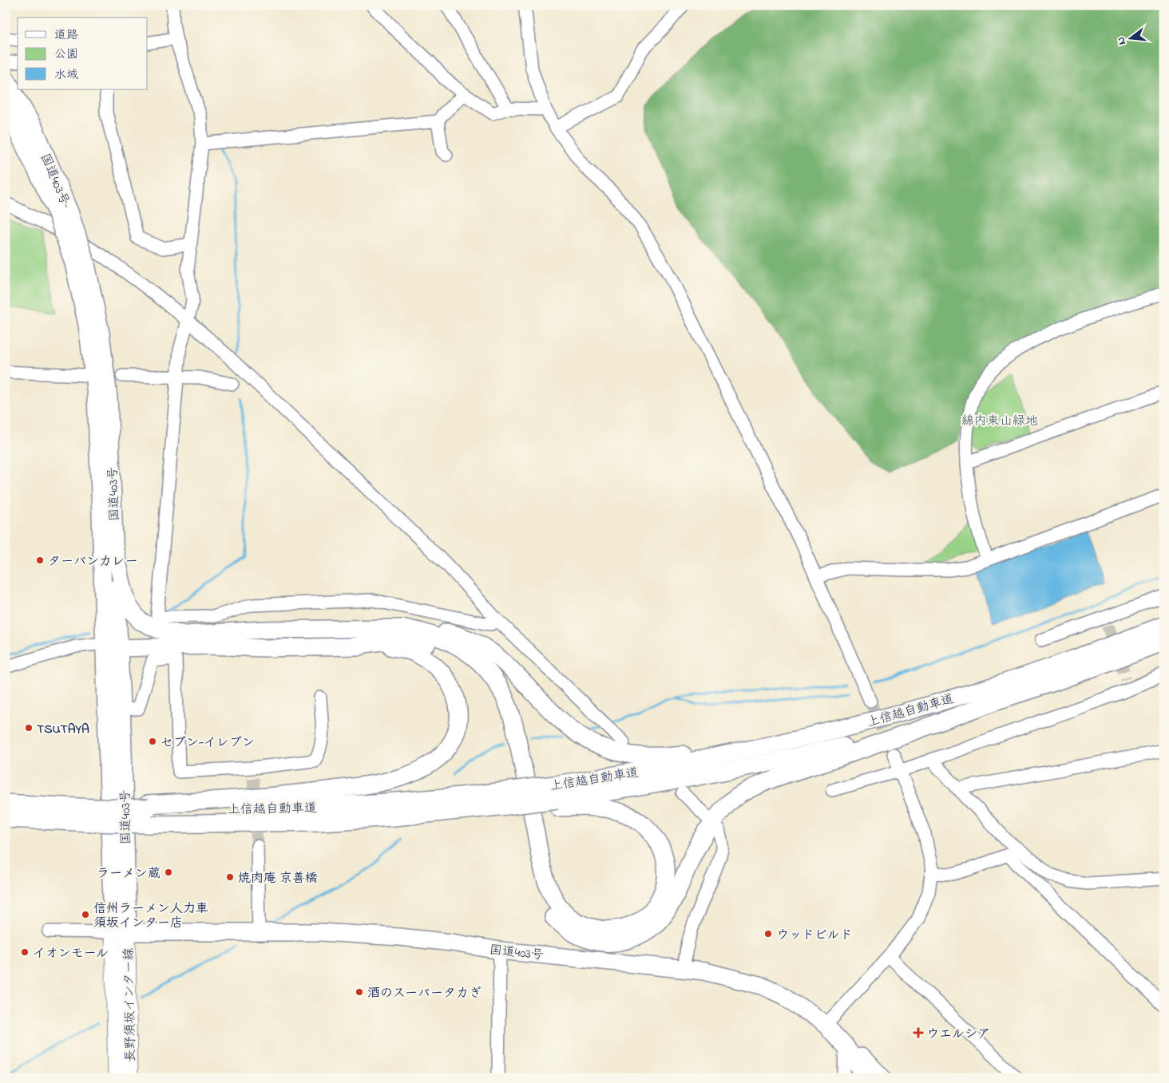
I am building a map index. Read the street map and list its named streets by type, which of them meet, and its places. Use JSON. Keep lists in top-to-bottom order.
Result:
{
  "streets": {
    "highway": ["国道403号", "上信越自動車道"],
    "main road": ["長野須坂インター線"]
  },
  "crossings": [
    ["国道403号", "長野須坂インター線"]
  ],
  "parks": ["綿内東山緑地"],
  "places": {
    "other": [
      "ターバンカレー",
      "TSUTAYA",
      "セブン-イレブン",
      "ラーメン蔵",
      "焼肉庵 京善橋",
      "信州ラーメン人力車 須坂インター店",
      "ウッドビルド",
      "イオンモール",
      "酒のスーパータカぎ"
    ],
    "health": ["ウエルシア"]
  },
  "legend": ["道路", "公園", "水域"],
  "north": "left"
}
